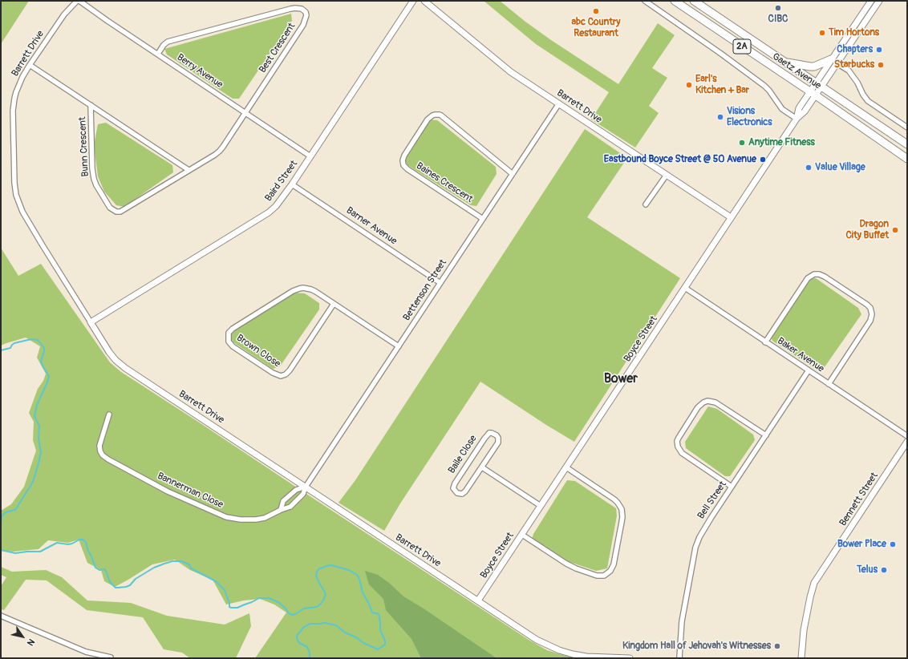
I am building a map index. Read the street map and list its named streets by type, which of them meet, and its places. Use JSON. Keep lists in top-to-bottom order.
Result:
{
  "streets": {
    "main road": ["2A", "Gaetz Avenue"],
    "street": [
      "Best Crescent",
      "Barrett Drive",
      "Berry Avenue",
      "Bunn Crescent",
      "Baird Street",
      "Baines Crescent",
      "Barner Avenue",
      "Bettenson Street",
      "Boyce Street",
      "Brown Close",
      "Baker Avenue",
      "Baile Close",
      "Bannerman Close",
      "Bennett Street",
      "Bell Street"
    ]
  },
  "crossings": [
    ["Best Crescent", "Berry Avenue"],
    ["Best Crescent", "Bunn Crescent"],
    ["Barrett Drive", "Bunn Crescent"],
    ["Barrett Drive", "Baird Street"],
    ["Barrett Drive", "Bettenson Street"],
    ["Barrett Drive", "Boyce Street"],
    ["Berry Avenue", "Bunn Crescent"],
    ["Berry Avenue", "Baird Street"],
    ["Gaetz Avenue", "Boyce Street"],
    ["Baird Street", "Barner Avenue"],
    ["Baines Crescent", "Bettenson Street"],
    ["Barner Avenue", "Bettenson Street"],
    ["Bettenson Street", "Brown Close"],
    ["Boyce Street", "Baker Avenue"],
    ["Baker Avenue", "Bell Street"]
  ],
  "districts": ["Bower"],
  "places": [
    "CIBC",
    "abc Country Restaurant",
    "Tim Hortons",
    "Chapters",
    "Starbucks",
    "Earl's Kitchen + Bar",
    "Visions Electronics",
    "Anytime Fitness",
    "Eastbound Boyce Street @ 50 Avenue",
    "Value Village",
    "Dragon City Buffet",
    "Bower Place",
    "Telus",
    "Kingdom Hall of Jehovah's Witnesses"
  ],
  "north": "bottom right"
}
